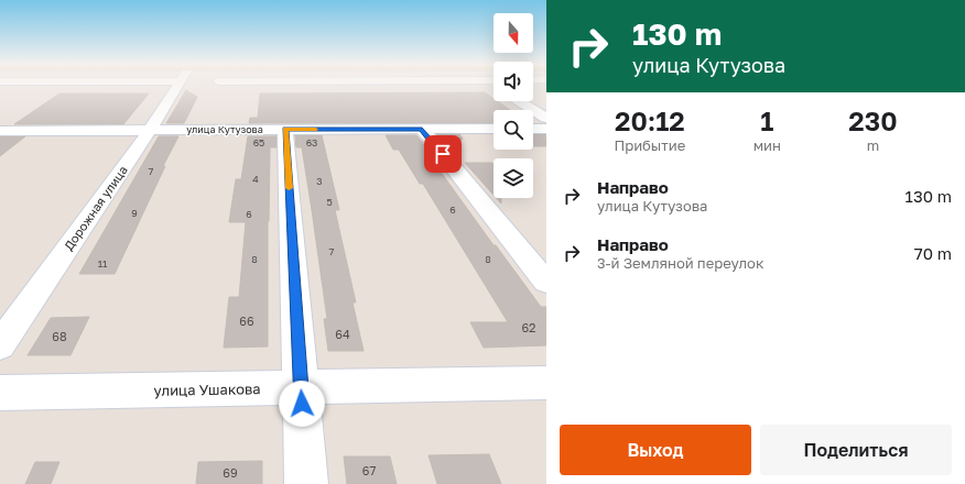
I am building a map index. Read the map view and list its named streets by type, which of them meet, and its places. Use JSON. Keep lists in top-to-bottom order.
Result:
{
  "streets": {
    "street": ["улица Кутузова", "Дорожная улица", "улица Ушакова"]
  },
  "crossings": [
    ["улица Кутузова", "Дорожная улица"]
  ],
  "house_numbers": [
    "65",
    "63",
    "7",
    "4",
    "3",
    "5",
    "6",
    "9",
    "6",
    "7",
    "8",
    "8",
    "11",
    "66",
    "62",
    "64",
    "68",
    "67",
    "69"
  ],
  "north": "bottom",
  "page": {
    "turn": ["130 m", "улица Кутузова"],
    "eta": [
      "20:12",
      "Прибытие",
      "1",
      "мин",
      "230",
      "m"
    ],
    "list": [
      {
        "name": "Направо",
        "note": "улица Кутузова",
        "value": "130 m"
      },
      {
        "name": "Направо",
        "note": "3-й Земляной переулок",
        "value": "70 m"
      }
    ],
    "buttons": ["Выход", "Поделиться"]
  }
}
